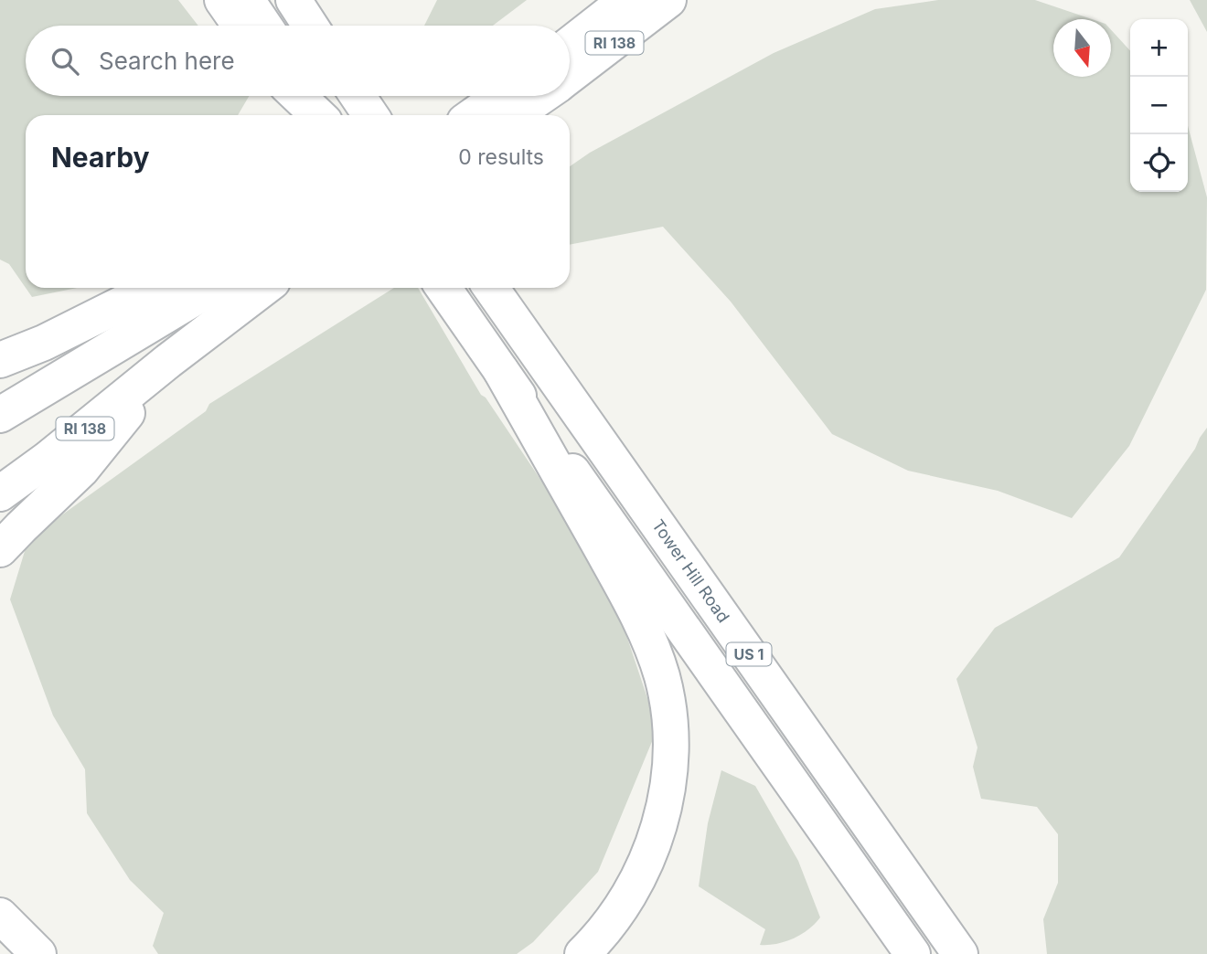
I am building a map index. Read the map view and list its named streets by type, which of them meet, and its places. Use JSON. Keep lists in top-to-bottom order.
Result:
{
  "streets": {
    "highway": ["RI 138", "Tower Hill Road", "US 1"]
  },
  "north": "bottom",
  "page": {
    "map_buttons": ["+", "−"],
    "search": "Search here",
    "heading": ["Nearby", "0 results"]
  }
}
